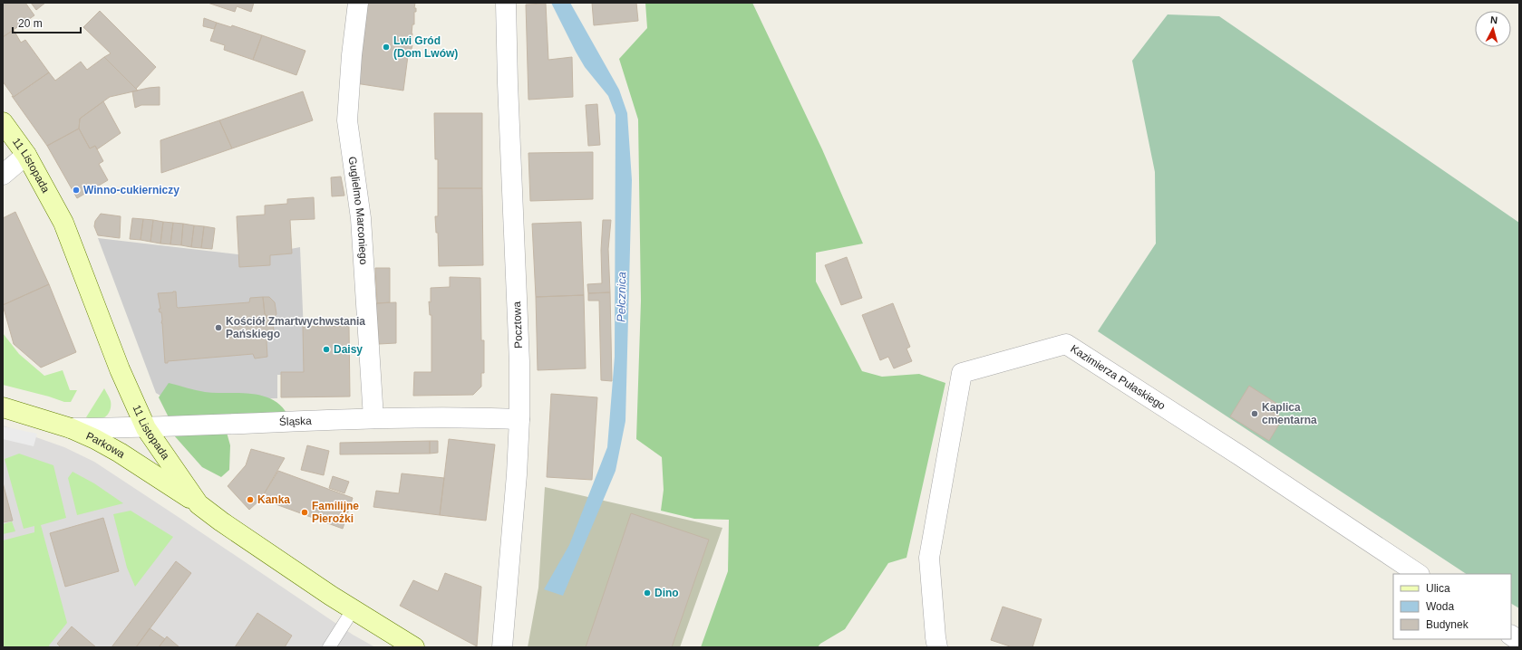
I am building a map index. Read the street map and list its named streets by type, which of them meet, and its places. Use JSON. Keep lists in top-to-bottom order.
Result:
{
  "streets": {
    "main road": ["11 Listopada", "Parkowa"],
    "street": [
      "Guglielmo Marconiego",
      "Pocztowa",
      "Kazimierza Pułaskiego",
      "Śląska"
    ]
  },
  "crossings": [
    ["11 Listopada", "Śląska"],
    ["11 Listopada", "Parkowa"],
    ["Guglielmo Marconiego", "Śląska"],
    ["Pocztowa", "Śląska"],
    ["Śląska", "Parkowa"]
  ],
  "water": ["Pełcznica"],
  "places": [
    "Lwi Gród (Dom Lwów)",
    "Winno-cukierniczy",
    "Kościół Zmartwychwstania Pańskiego",
    "Daisy",
    "Kaplica cmentarna",
    "Kanka",
    "Familijne Pierożki",
    "Dino"
  ],
  "legend": ["Ulica", "Woda", "Budynek"],
  "scale_bar": "20 m",
  "north": "top"
}
